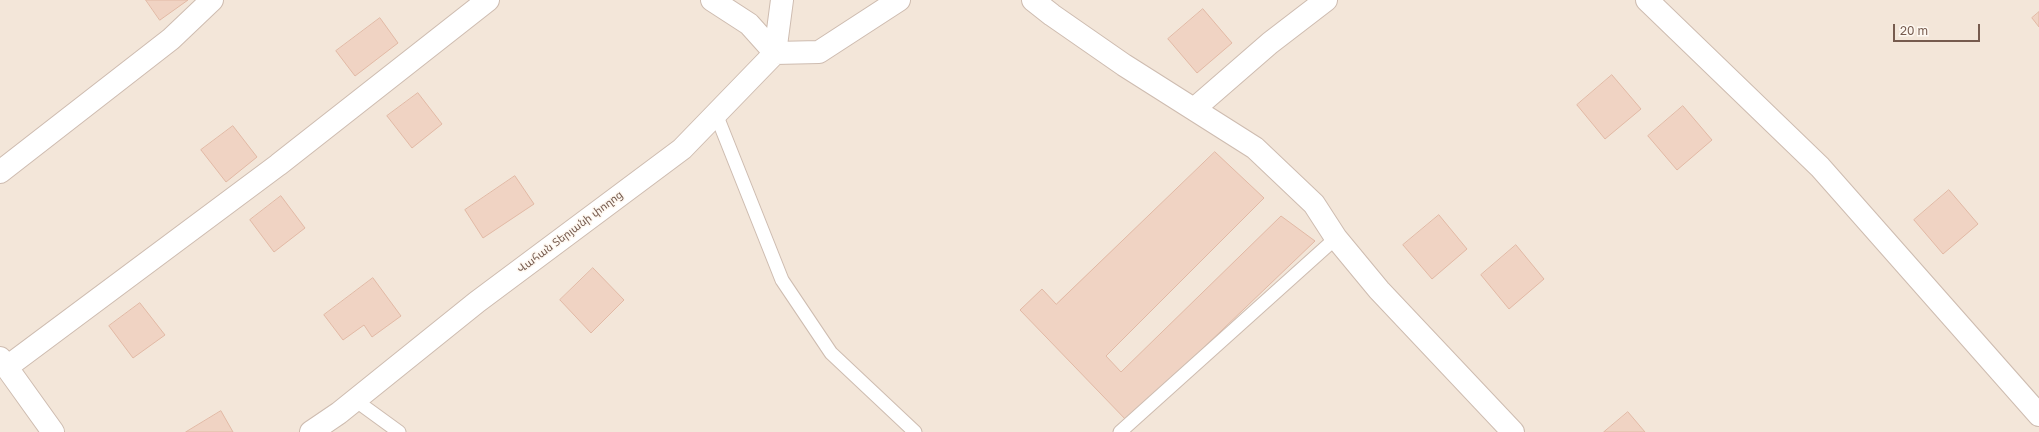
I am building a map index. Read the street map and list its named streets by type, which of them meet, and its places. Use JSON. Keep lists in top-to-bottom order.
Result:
{
  "streets": {
    "street": ["Վահան Տերյանի փողոց"]
  },
  "scale_bar": "20 m"
}
